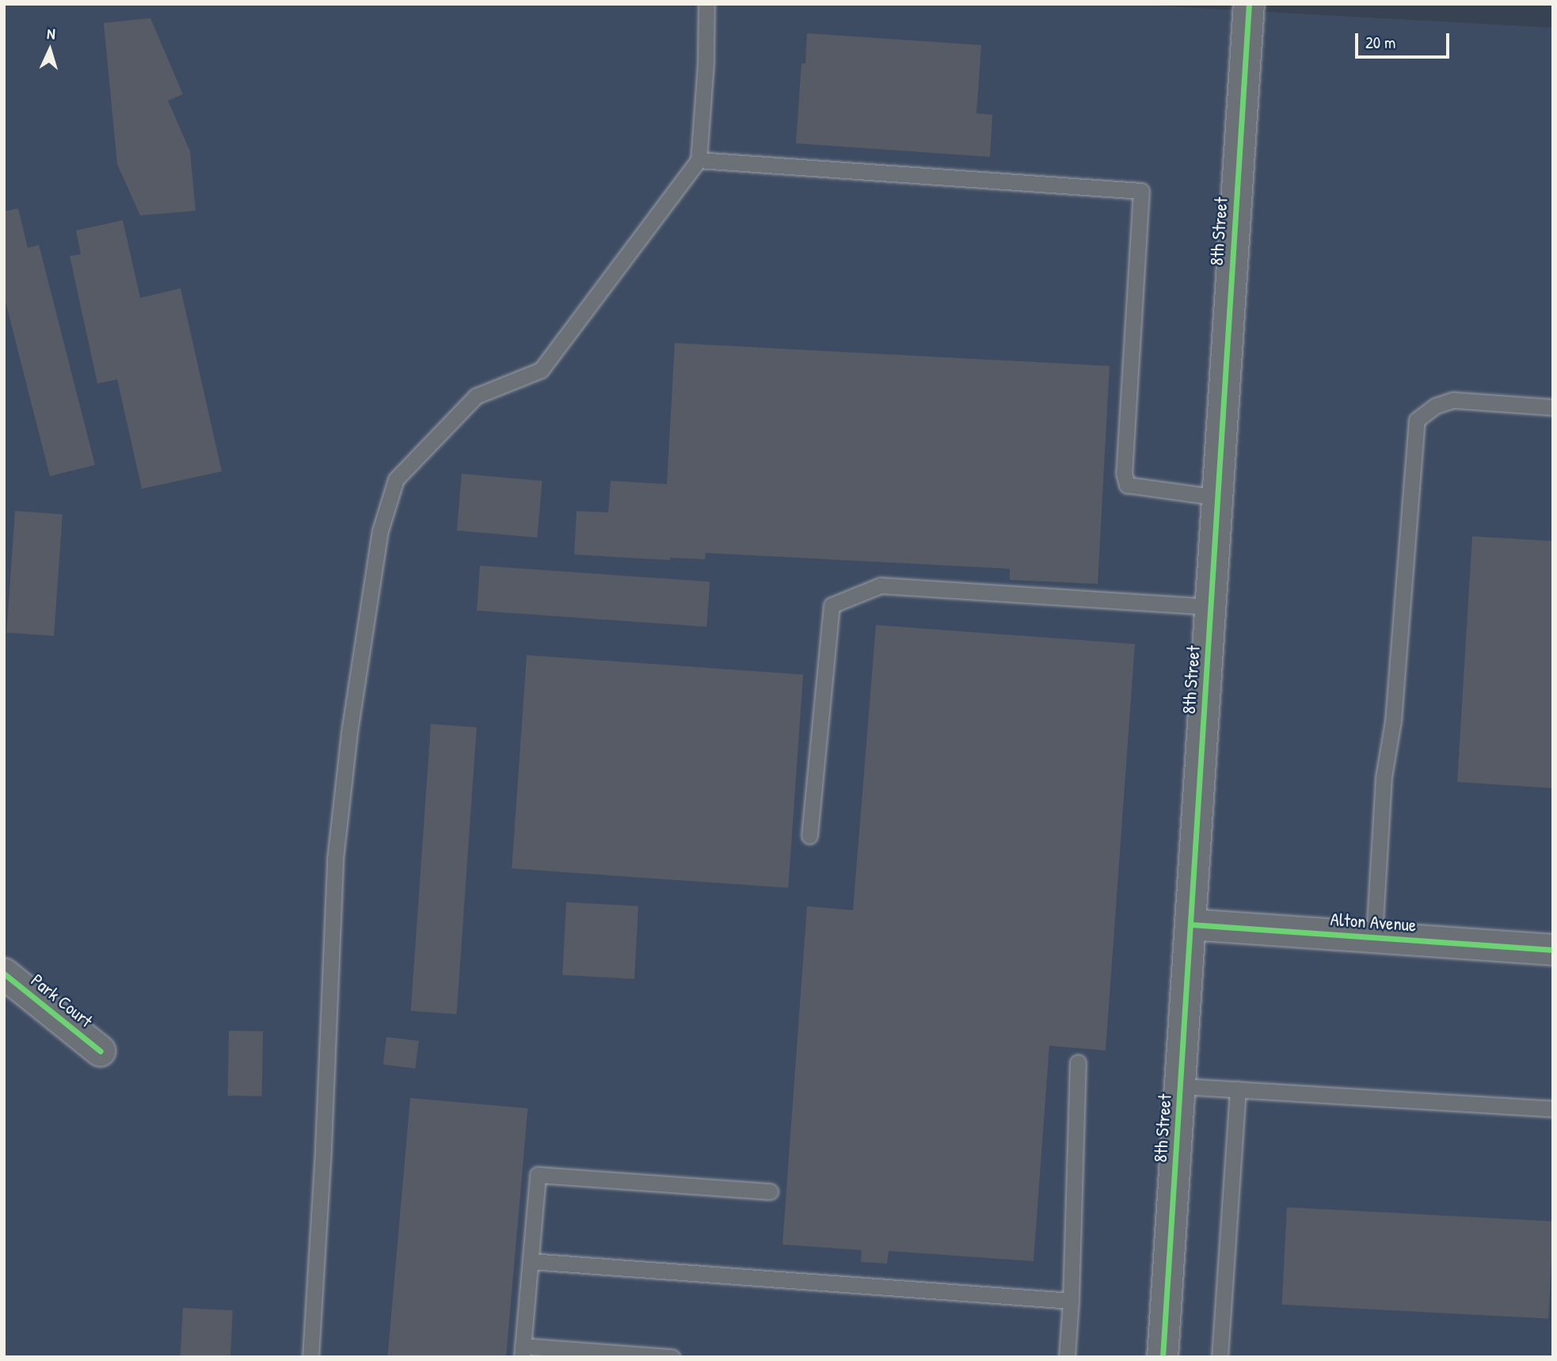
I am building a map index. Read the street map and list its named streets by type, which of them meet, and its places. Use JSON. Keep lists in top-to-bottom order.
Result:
{
  "streets": {
    "street": ["8th Street", "Alton Avenue", "Park Court"]
  },
  "crossings": [
    ["8th Street", "Alton Avenue"]
  ],
  "scale_bar": "20 m",
  "north": "top"
}
